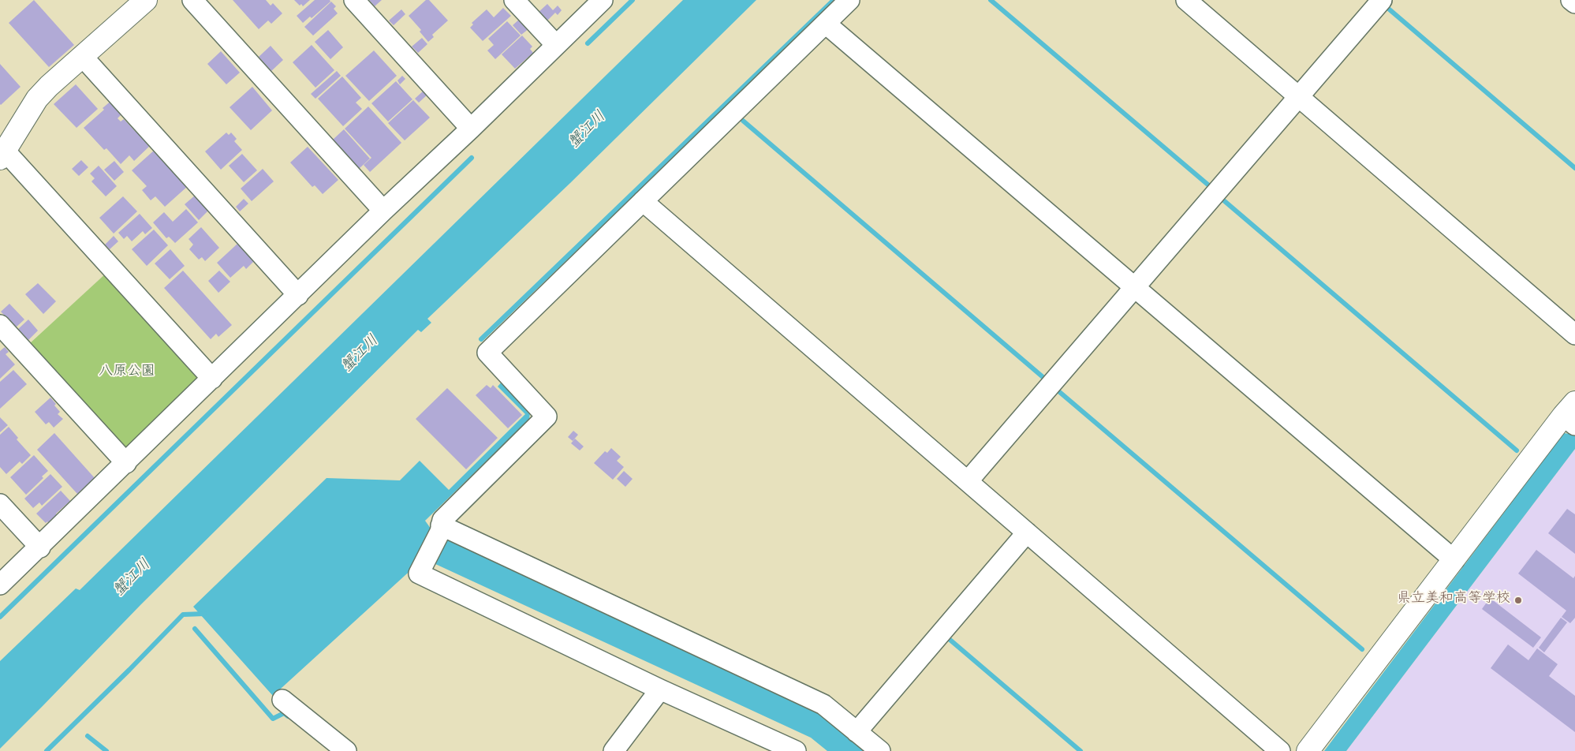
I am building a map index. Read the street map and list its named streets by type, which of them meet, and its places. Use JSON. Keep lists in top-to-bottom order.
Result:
{
  "water": ["蟹江川"],
  "parks": ["八原公園"],
  "places": ["県立美和高等学校"]
}
